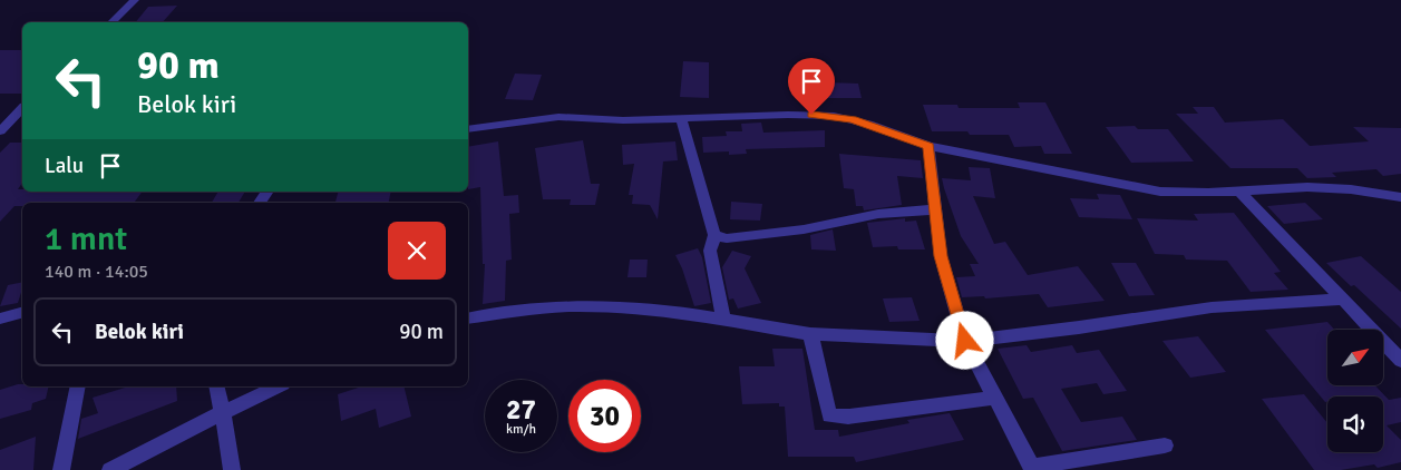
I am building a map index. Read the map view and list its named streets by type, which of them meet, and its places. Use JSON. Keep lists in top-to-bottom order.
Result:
{
  "north": "top right",
  "page": {
    "turn": ["90 m", "Belok kiri"],
    "then": "Lalu",
    "heading": ["1 mnt", "140 m · 14:05"],
    "list": [
      {
        "name": "Belok kiri",
        "value": "90 m"
      }
    ],
    "speed": "27 km/h",
    "limit": "30"
  }
}
